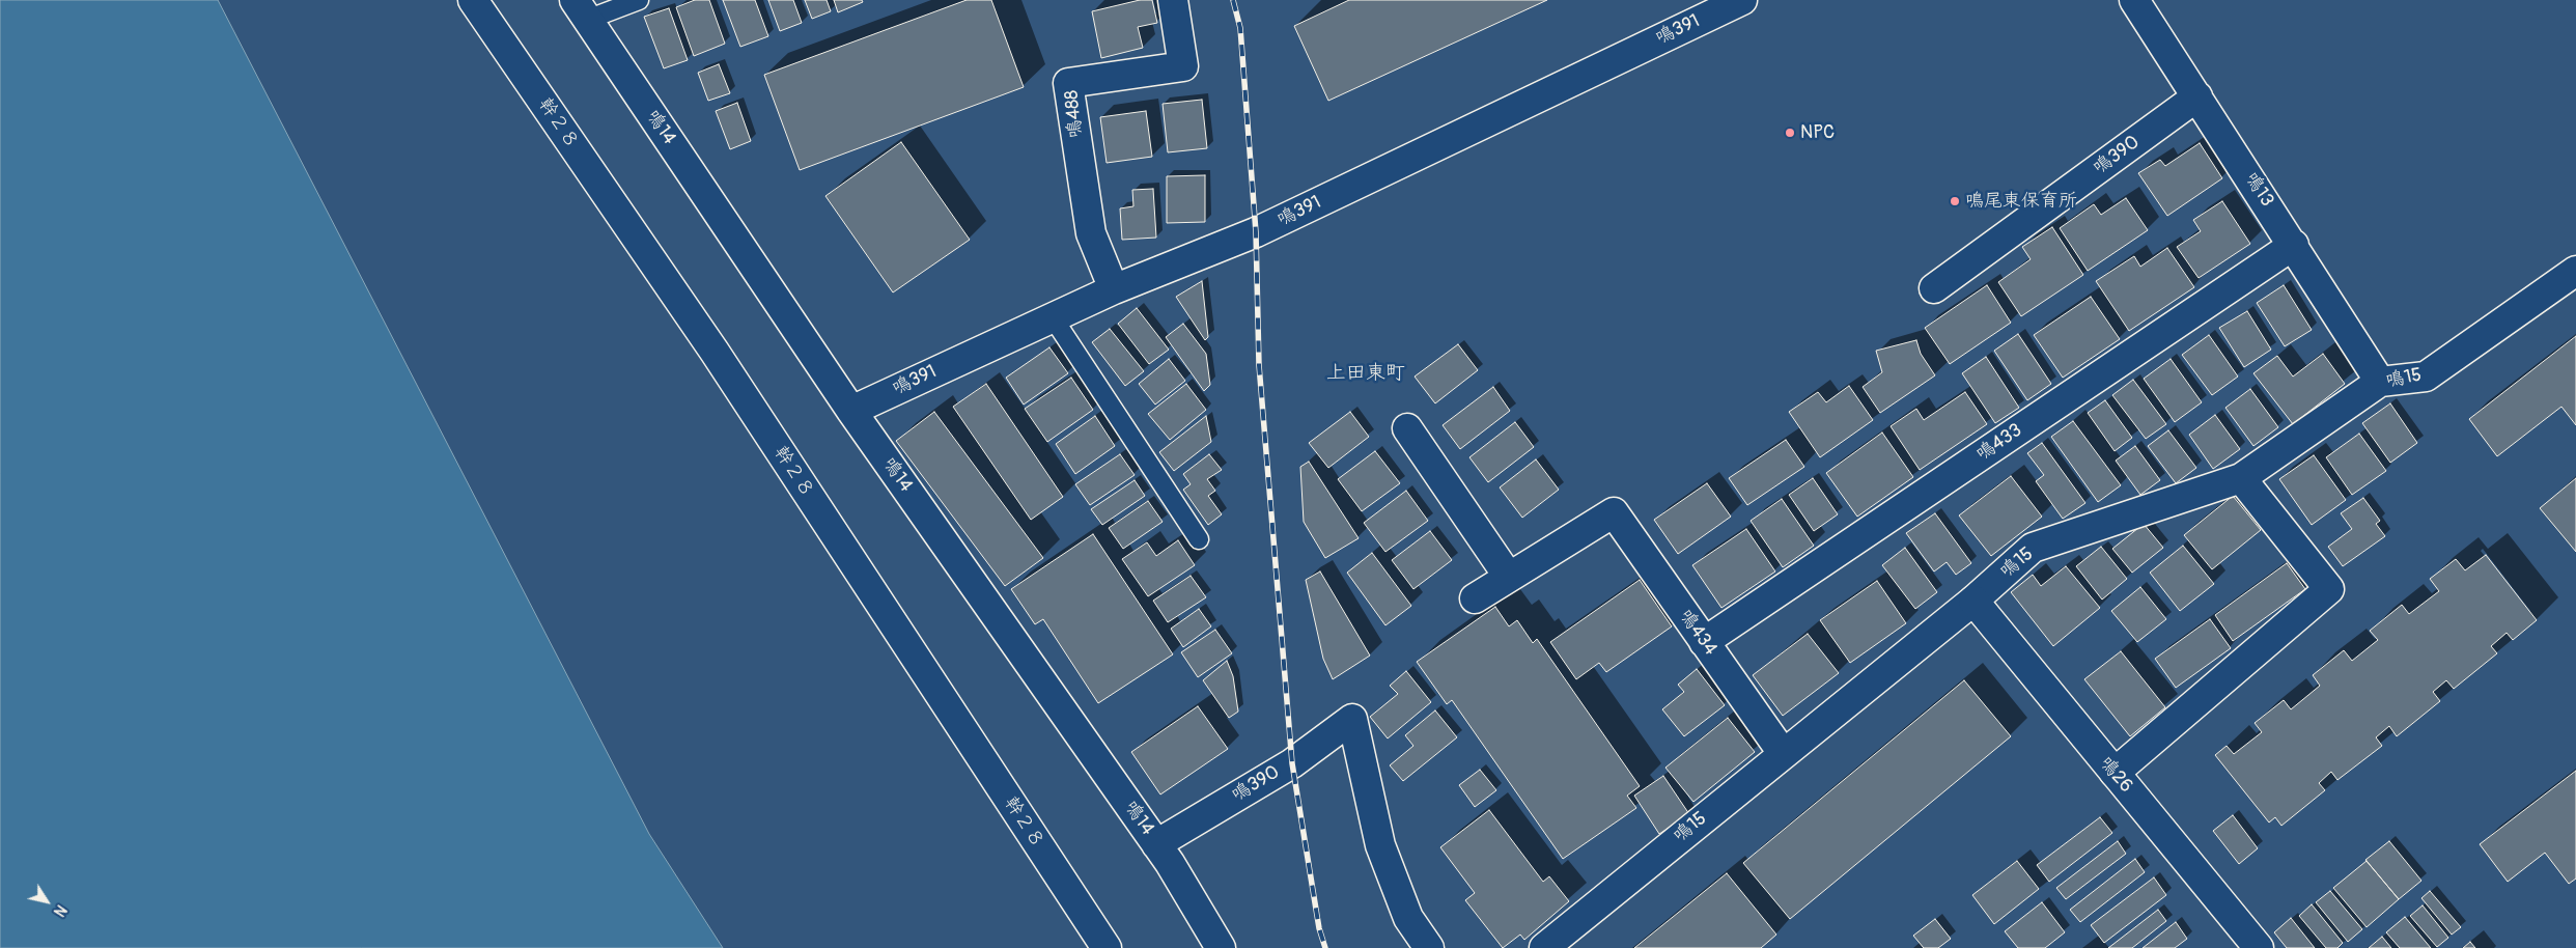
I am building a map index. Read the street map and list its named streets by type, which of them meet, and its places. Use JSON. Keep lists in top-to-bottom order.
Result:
{
  "streets": {
    "street": [
      "鳴391",
      "鳴488",
      "幹２８",
      "鳴14",
      "鳴390",
      "鳴13",
      "鳴15",
      "鳴433",
      "鳴434",
      "鳴26"
    ]
  },
  "crossings": [
    ["鳴391", "鳴488"],
    ["鳴391", "鳴14"],
    ["鳴14", "鳴390"],
    ["鳴390", "鳴13"],
    ["鳴13", "鳴15"],
    ["鳴13", "鳴433"],
    ["鳴15", "鳴434"],
    ["鳴15", "鳴26"],
    ["鳴433", "鳴434"]
  ],
  "districts": ["上田東町"],
  "places": ["NPC", "鳴尾東保育所"],
  "north": "bottom right"
}
